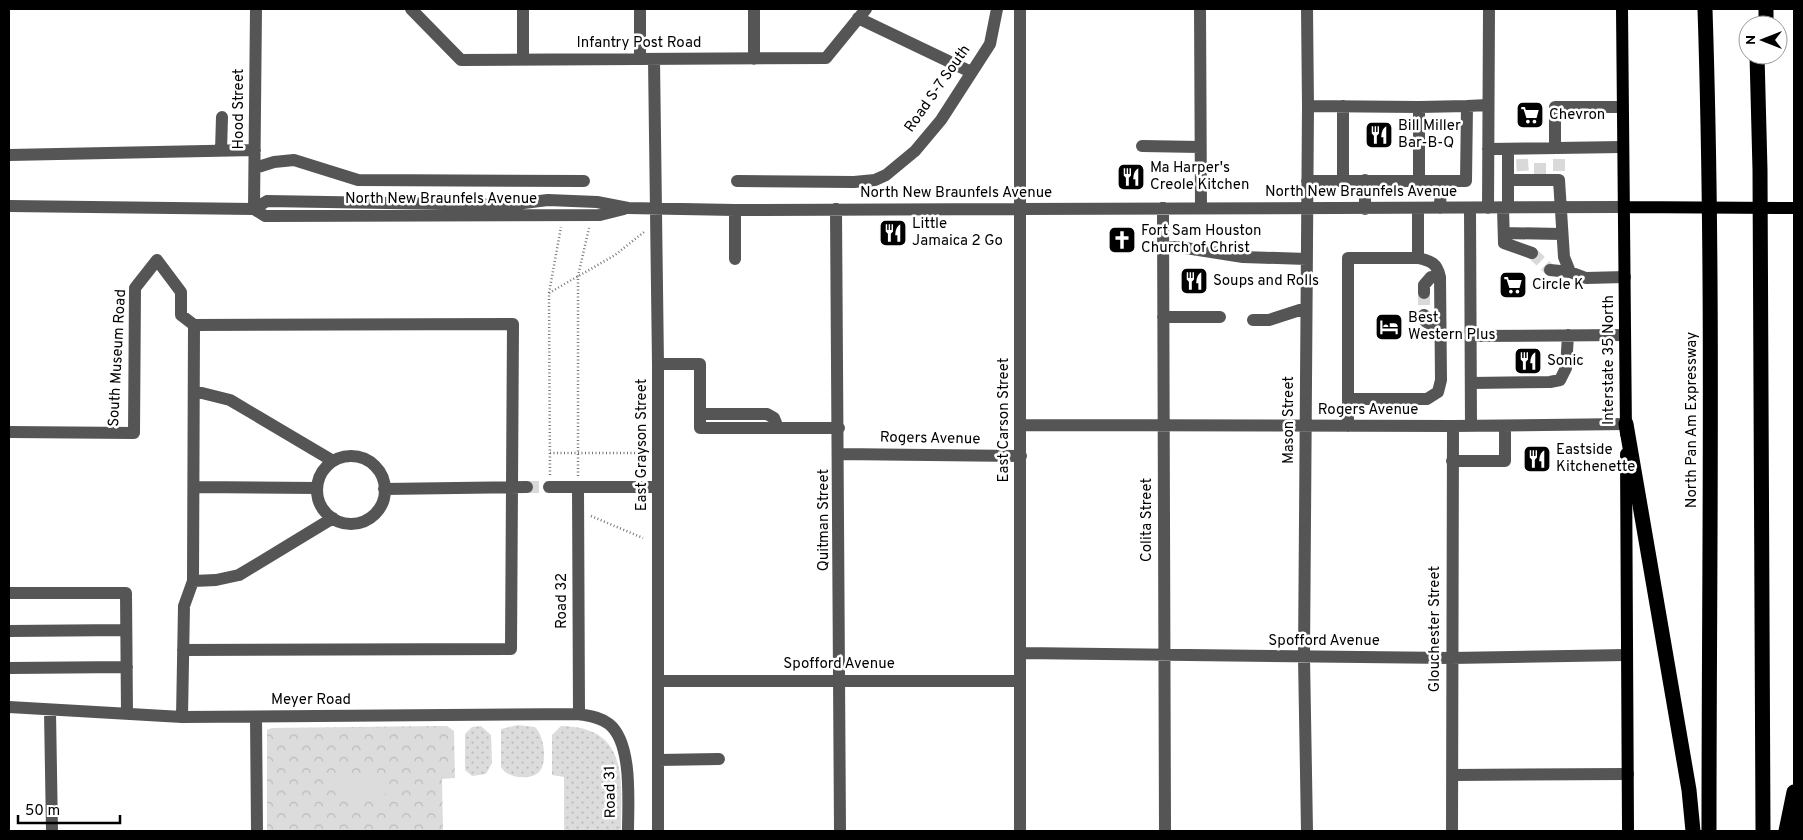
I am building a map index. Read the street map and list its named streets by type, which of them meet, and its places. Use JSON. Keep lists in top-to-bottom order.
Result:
{
  "streets": {
    "highway": ["North Pan Am Expressway"],
    "main road": ["North New Braunfels Avenue", "Interstate 35 North"],
    "street": [
      "Infantry Post Road",
      "Road S-7 South",
      "Hood Street",
      "South Museum Road",
      "Rogers Avenue",
      "East Carson Street",
      "Mason Street",
      "East Grayson Street",
      "Quitman Street",
      "Colita Street",
      "Road 32",
      "Glouchester Street",
      "Spofford Avenue",
      "Meyer Road",
      "Road 31"
    ]
  },
  "crossings": [
    ["Infantry Post Road", "East Grayson Street"],
    ["Hood Street", "North New Braunfels Avenue"],
    ["North New Braunfels Avenue", "Interstate 35 North"],
    ["North New Braunfels Avenue", "East Carson Street"],
    ["North New Braunfels Avenue", "Mason Street"],
    ["North New Braunfels Avenue", "East Grayson Street"],
    ["North New Braunfels Avenue", "Quitman Street"],
    ["North New Braunfels Avenue", "Colita Street"],
    ["Interstate 35 North", "Rogers Avenue"],
    ["Interstate 35 North", "Spofford Avenue"],
    ["Rogers Avenue", "East Carson Street"],
    ["Rogers Avenue", "Mason Street"],
    ["Rogers Avenue", "Quitman Street"],
    ["Rogers Avenue", "Colita Street"],
    ["Rogers Avenue", "Glouchester Street"],
    ["East Carson Street", "Spofford Avenue"],
    ["Mason Street", "Spofford Avenue"],
    ["East Grayson Street", "Spofford Avenue"],
    ["Quitman Street", "Spofford Avenue"],
    ["Colita Street", "Spofford Avenue"],
    ["Road 32", "Meyer Road"],
    ["Glouchester Street", "Spofford Avenue"],
    ["Meyer Road", "Road 31"]
  ],
  "places": {
    "supermarket": ["Chevron", "Circle K"],
    "restaurant": [
      "Bill Miller Bar-B-Q",
      "Ma Harper's Creole Kitchen",
      "Little Jamaica 2 Go",
      "Soups and Rolls",
      "Sonic",
      "Eastside Kitchenette"
    ],
    "church": ["Fort Sam Houston Church of Christ"],
    "hotel": ["Best Western Plus"]
  },
  "scale_bar": "50 m",
  "north": "left"
}
